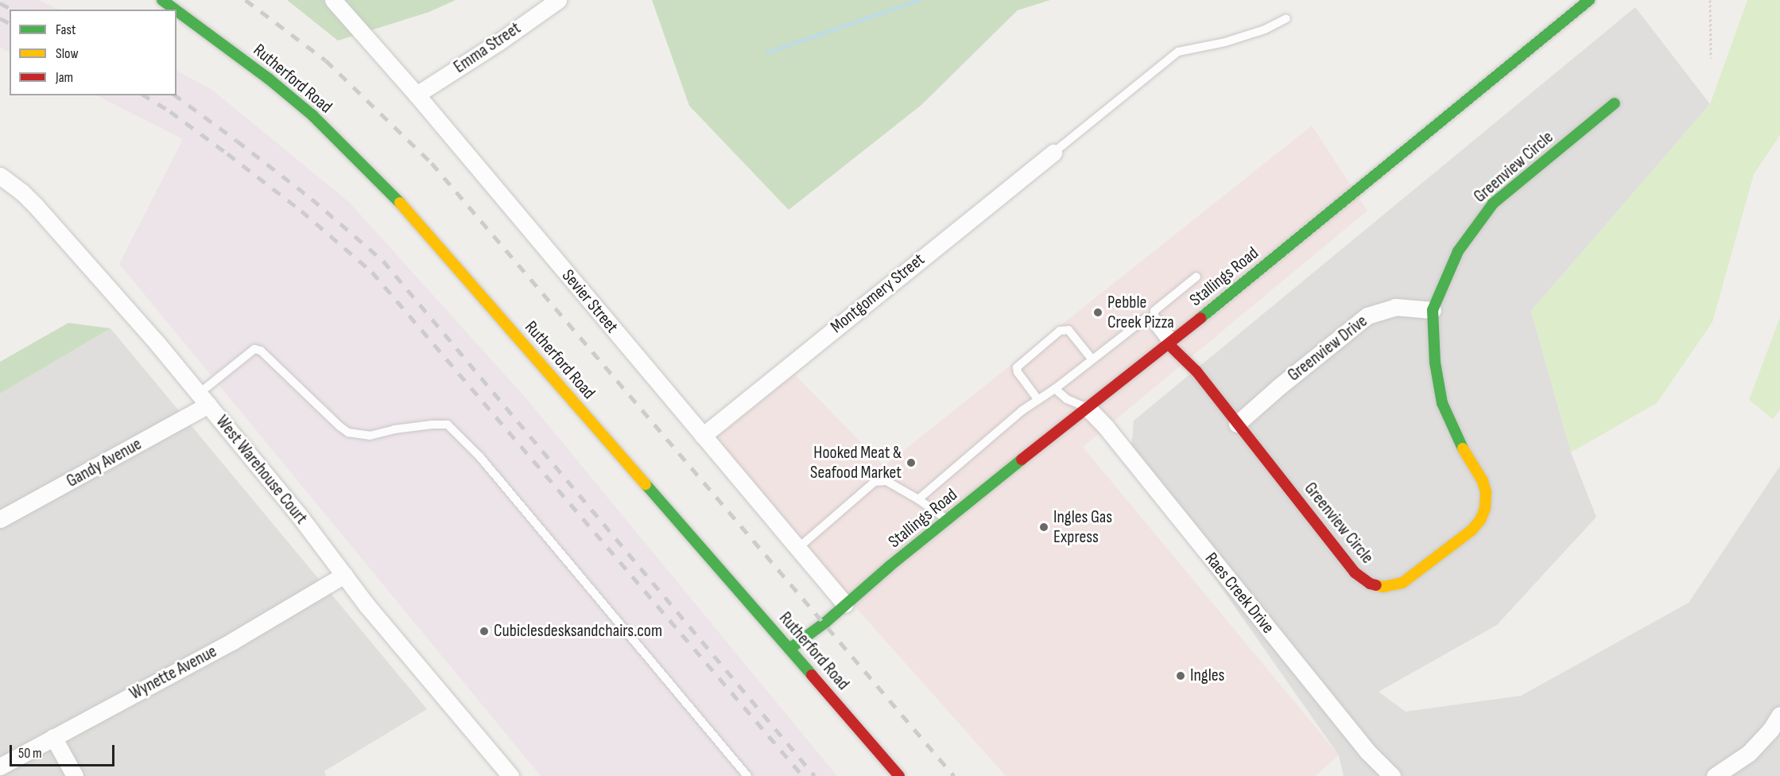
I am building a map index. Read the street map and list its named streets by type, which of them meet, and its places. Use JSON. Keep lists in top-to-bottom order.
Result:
{
  "streets": {
    "street": [
      "Emma Street",
      "Rutherford Road",
      "Greenview Circle",
      "Stallings Road",
      "Montgomery Street",
      "Sevier Street",
      "Greenview Drive",
      "Gandy Avenue",
      "West Warehouse Court",
      "Raes Creek Drive",
      "Wynette Avenue"
    ]
  },
  "crossings": [
    ["Emma Street", "Sevier Street"],
    ["Rutherford Road", "Stallings Road"],
    ["Greenview Circle", "Stallings Road"],
    ["Greenview Circle", "Greenview Drive"],
    ["Stallings Road", "Sevier Street"],
    ["Stallings Road", "Raes Creek Drive"],
    ["Montgomery Street", "Sevier Street"],
    ["Gandy Avenue", "West Warehouse Court"],
    ["West Warehouse Court", "Wynette Avenue"]
  ],
  "places": [
    "Pebble Creek Pizza",
    "Hooked Meat & Seafood Market",
    "Ingles Gas Express",
    "Cubiclesdesksandchairs.com",
    "Ingles"
  ],
  "legend": ["Fast", "Slow", "Jam"],
  "scale_bar": "50 m"
}
